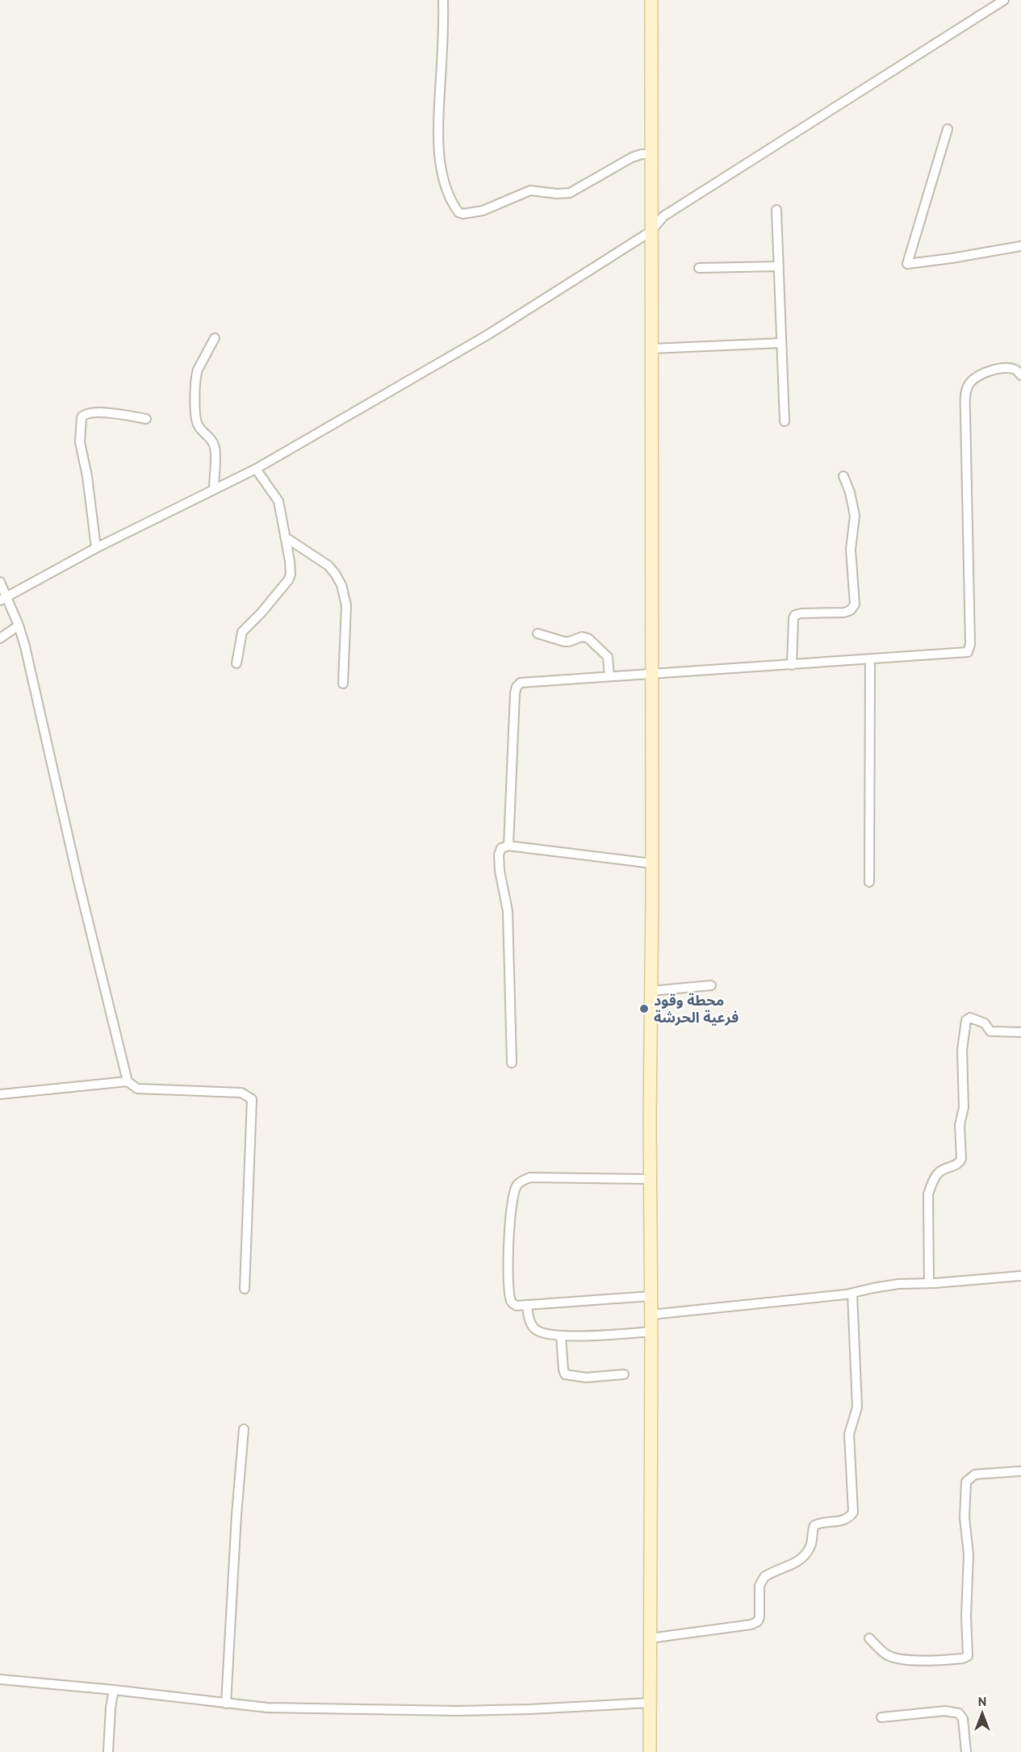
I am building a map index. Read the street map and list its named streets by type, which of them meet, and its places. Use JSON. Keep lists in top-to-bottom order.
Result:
{
  "places": ["محطة وقود فرعية الحرشة"],
  "north": "top"
}
